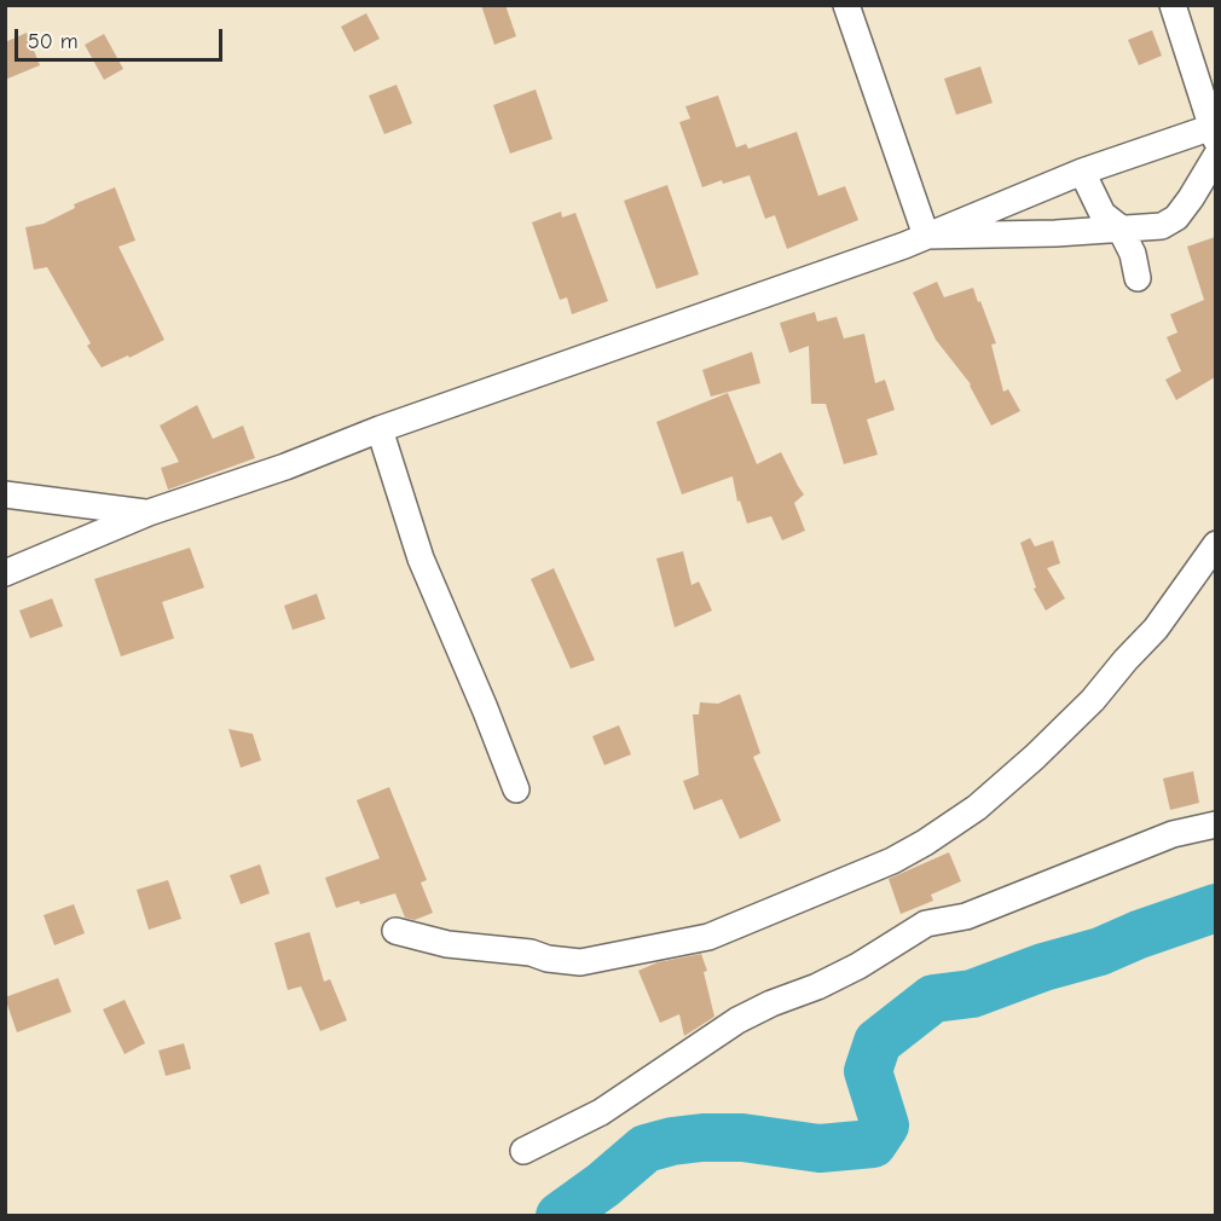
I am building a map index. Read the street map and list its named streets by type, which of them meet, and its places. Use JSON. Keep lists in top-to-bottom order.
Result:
{
  "scale_bar": "50 m"
}
